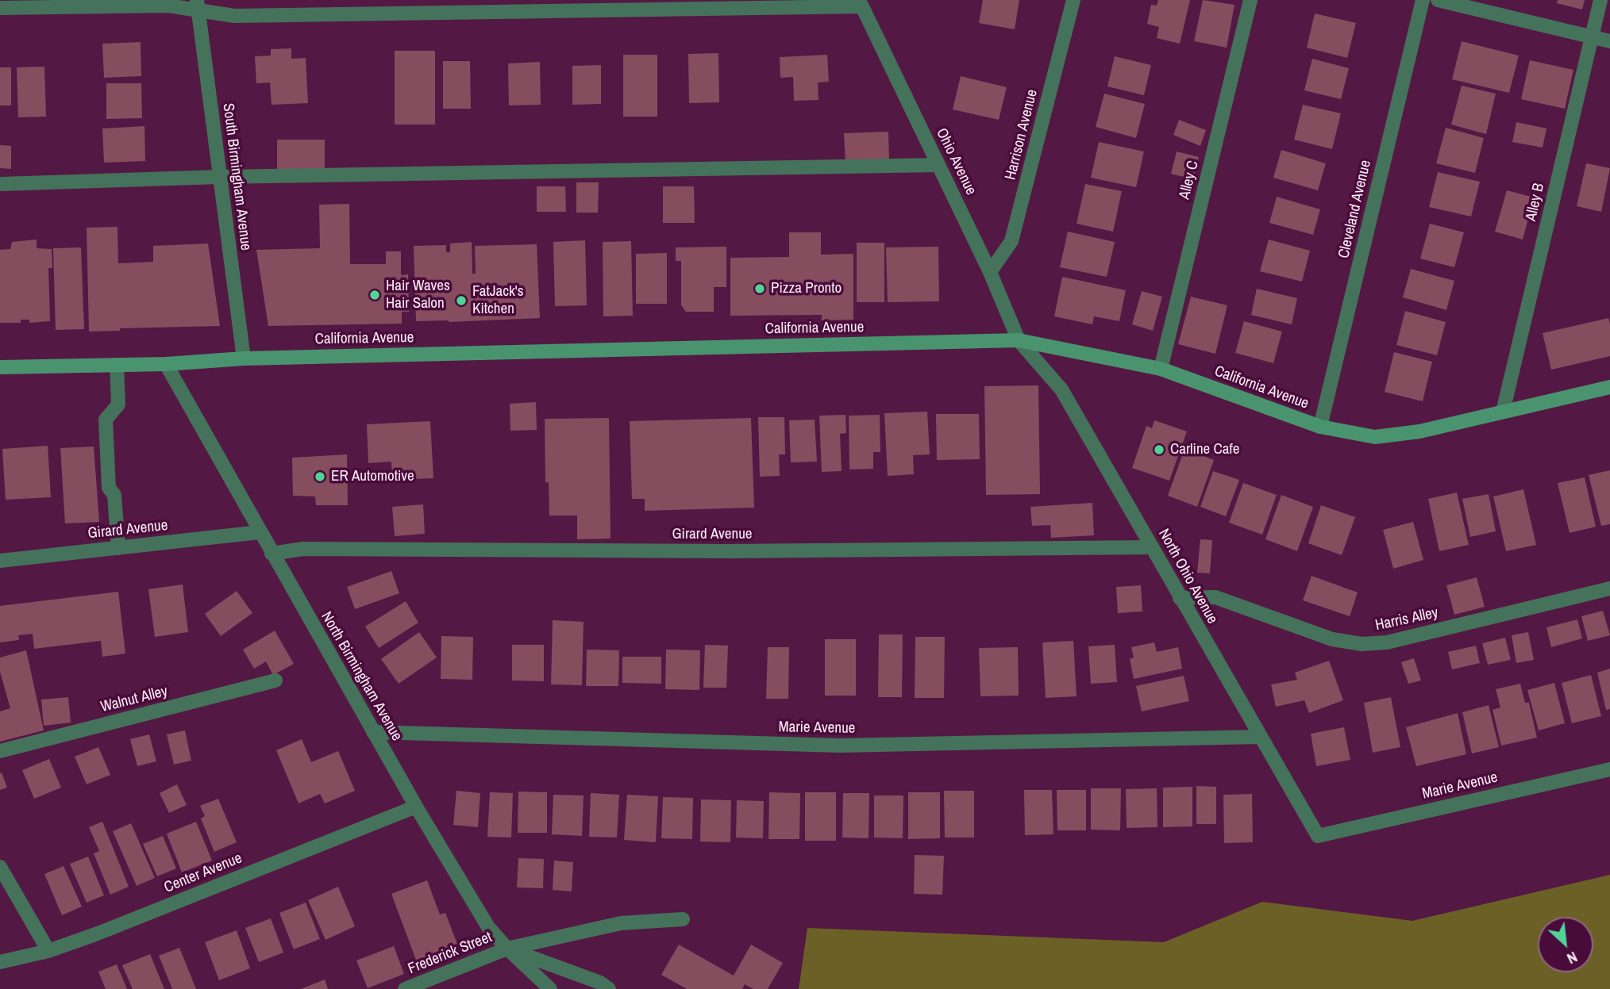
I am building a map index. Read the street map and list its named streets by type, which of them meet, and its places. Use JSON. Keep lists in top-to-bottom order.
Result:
{
  "streets": {
    "street": [
      "Harrison Avenue",
      "Ohio Avenue",
      "South Birmingham Avenue",
      "Alley C",
      "Alley B",
      "Cleveland Avenue",
      "California Avenue",
      "Girard Avenue",
      "North Ohio Avenue",
      "Harris Alley",
      "North Birmingham Avenue",
      "Walnut Alley",
      "Marie Avenue",
      "Center Avenue",
      "Frederick Street"
    ]
  },
  "crossings": [
    ["Harrison Avenue", "Ohio Avenue"],
    ["Ohio Avenue", "California Avenue"],
    ["Ohio Avenue", "North Ohio Avenue"],
    ["South Birmingham Avenue", "California Avenue"],
    ["Alley C", "California Avenue"],
    ["Alley B", "California Avenue"],
    ["Cleveland Avenue", "California Avenue"],
    ["California Avenue", "North Ohio Avenue"],
    ["California Avenue", "North Birmingham Avenue"],
    ["Girard Avenue", "North Ohio Avenue"],
    ["Girard Avenue", "North Birmingham Avenue"],
    ["North Ohio Avenue", "Harris Alley"],
    ["North Ohio Avenue", "Marie Avenue"],
    ["North Birmingham Avenue", "Marie Avenue"],
    ["North Birmingham Avenue", "Center Avenue"],
    ["North Birmingham Avenue", "Frederick Street"]
  ],
  "places": [
    "Pizza Pronto",
    "Hair Waves Hair Salon",
    "FatJack's Kitchen",
    "Carline Cafe",
    "ER Automotive"
  ],
  "north": "bottom right"
}
